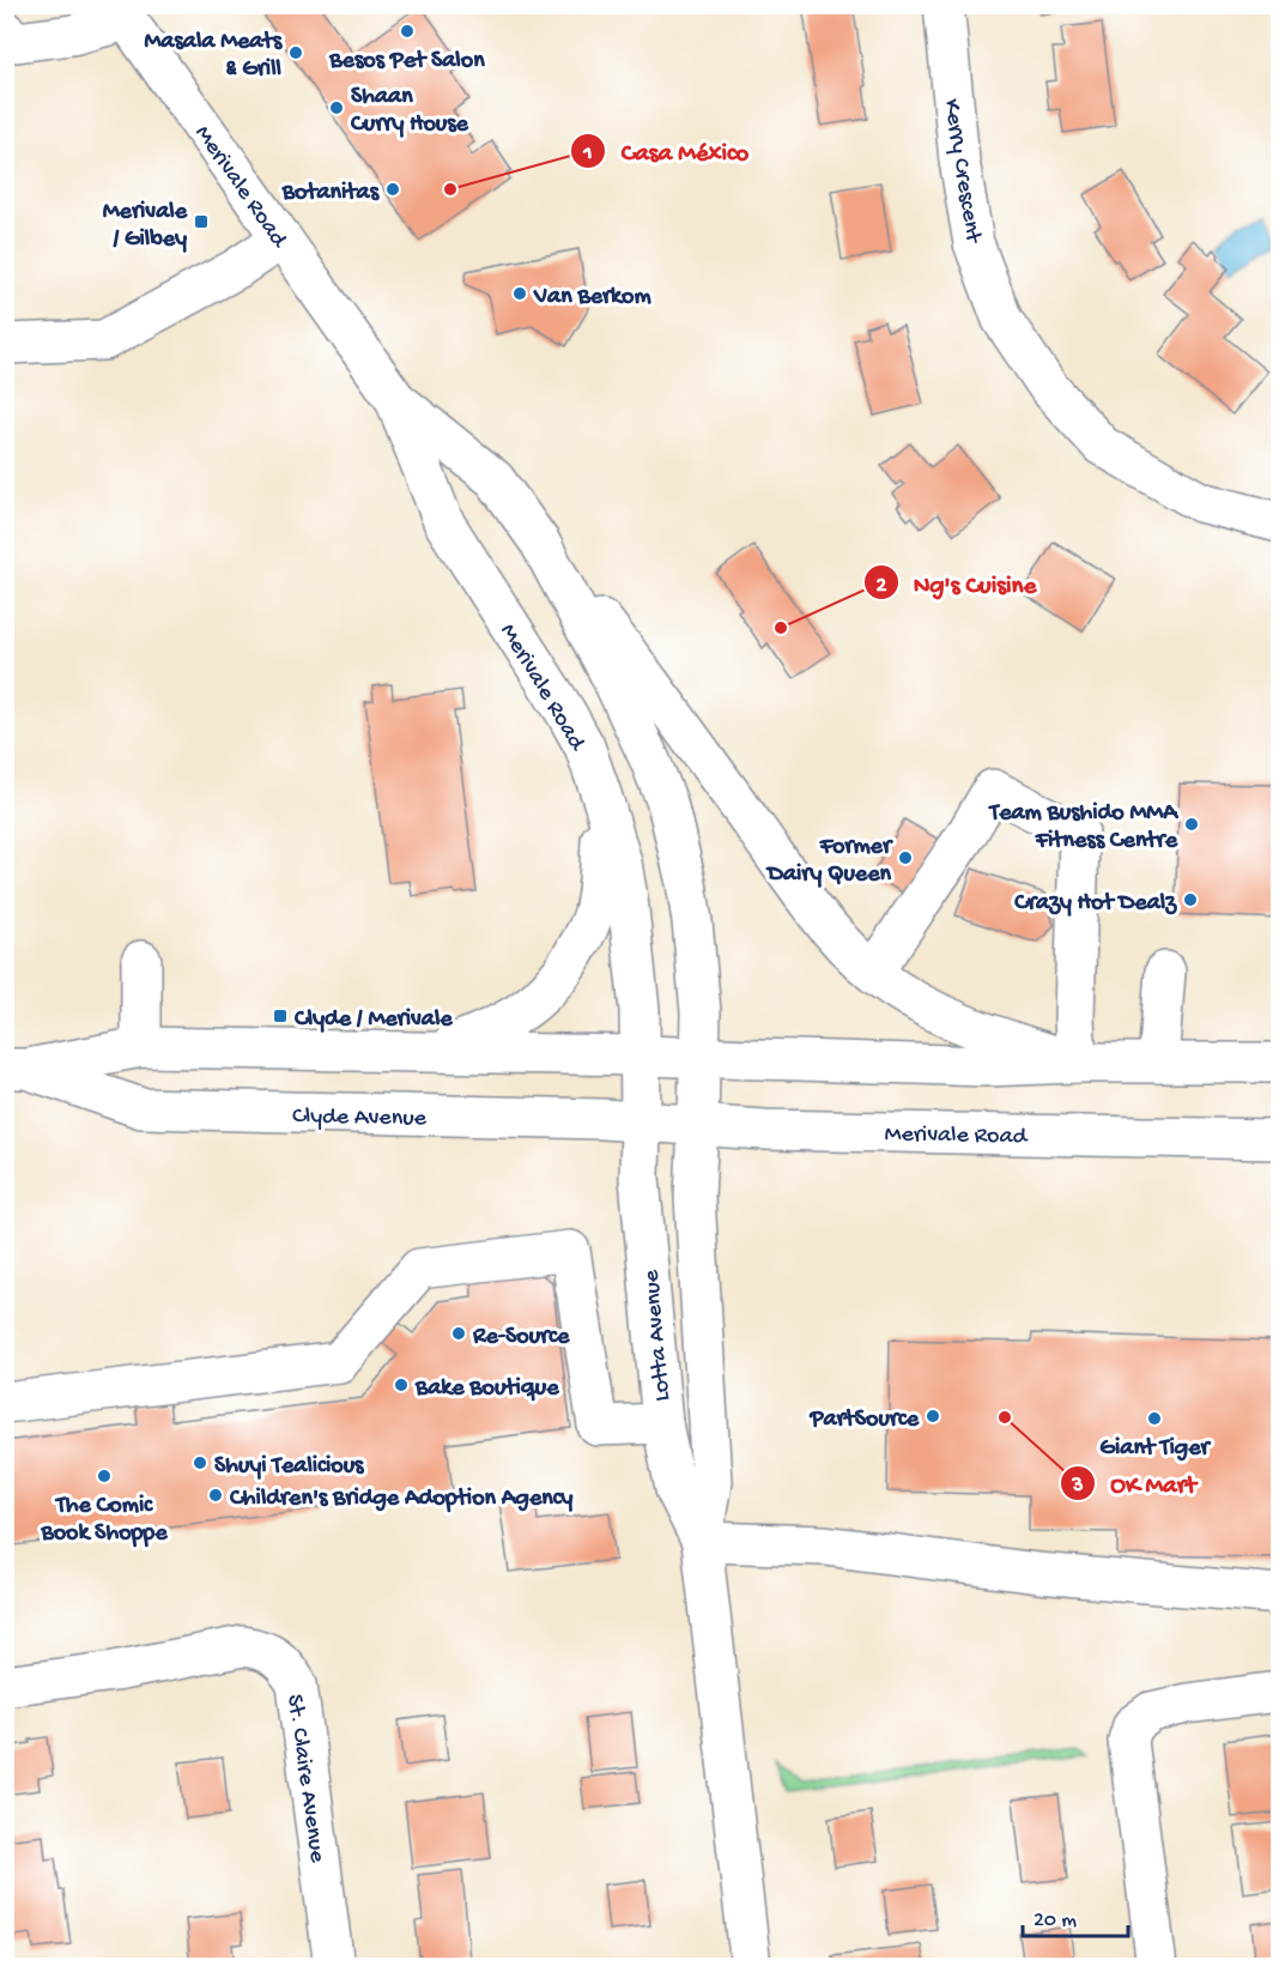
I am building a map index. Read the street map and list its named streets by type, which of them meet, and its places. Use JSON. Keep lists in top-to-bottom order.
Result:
{
  "streets": {
    "main road": [
      "Kerry Crescent",
      "Merivale Road",
      "Clyde Avenue",
      "Lotta Avenue",
      "St. Claire Avenue"
    ]
  },
  "crossings": [
    ["Merivale Road", "Clyde Avenue"],
    ["Merivale Road", "Lotta Avenue"],
    ["Clyde Avenue", "Lotta Avenue"]
  ],
  "places": {
    "other": [
      "Besos Pet Salon",
      "Masala Meats & Grill",
      "Shaan Curry House",
      "Botanitas",
      "Casa México",
      "Van Berkom",
      "Ng's Cuisine",
      "Team Bushido MMA Fitness Centre",
      "Former Dairy Queen",
      "Crazy Hot Dealz",
      "Re-Source",
      "Bake Boutique",
      "PartSource",
      "OK Mart",
      "Giant Tiger",
      "Shuyi Tealicious",
      "The Comic Book Shoppe",
      "Children's Bridge Adoption Agency"
    ],
    "transit": ["Merivale / Gilbey", "Clyde / Merivale"]
  },
  "scale_bar": "20 m"
}
